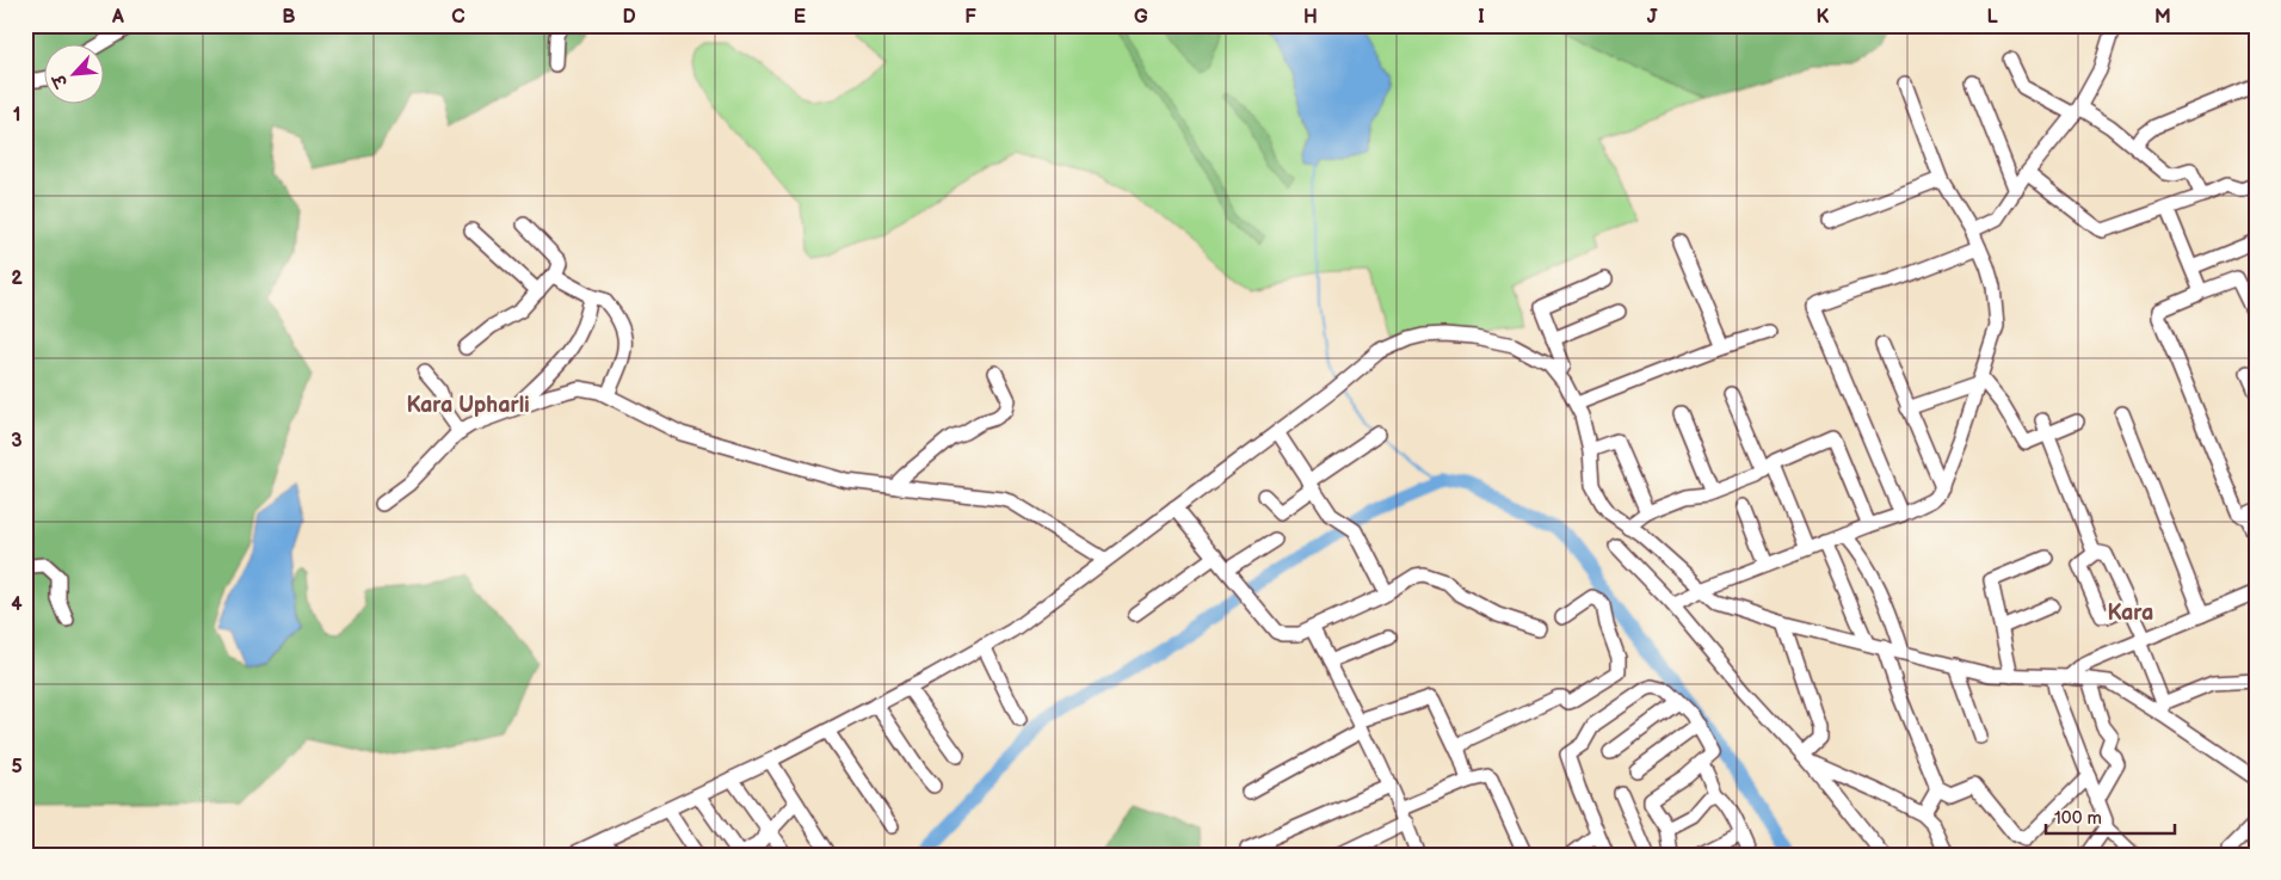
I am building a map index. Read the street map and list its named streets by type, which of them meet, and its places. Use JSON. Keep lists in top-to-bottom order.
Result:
{
  "districts": ["Kara Upharli", "Kara"],
  "scale_bar": "100 m",
  "north": "bottom left",
  "grid": {
    "columns": [
      "A",
      "B",
      "C",
      "D",
      "E",
      "F",
      "G",
      "H",
      "I",
      "J",
      "K",
      "L",
      "M"
    ],
    "rows": [
      "1",
      "2",
      "3",
      "4",
      "5"
    ]
  }
}
